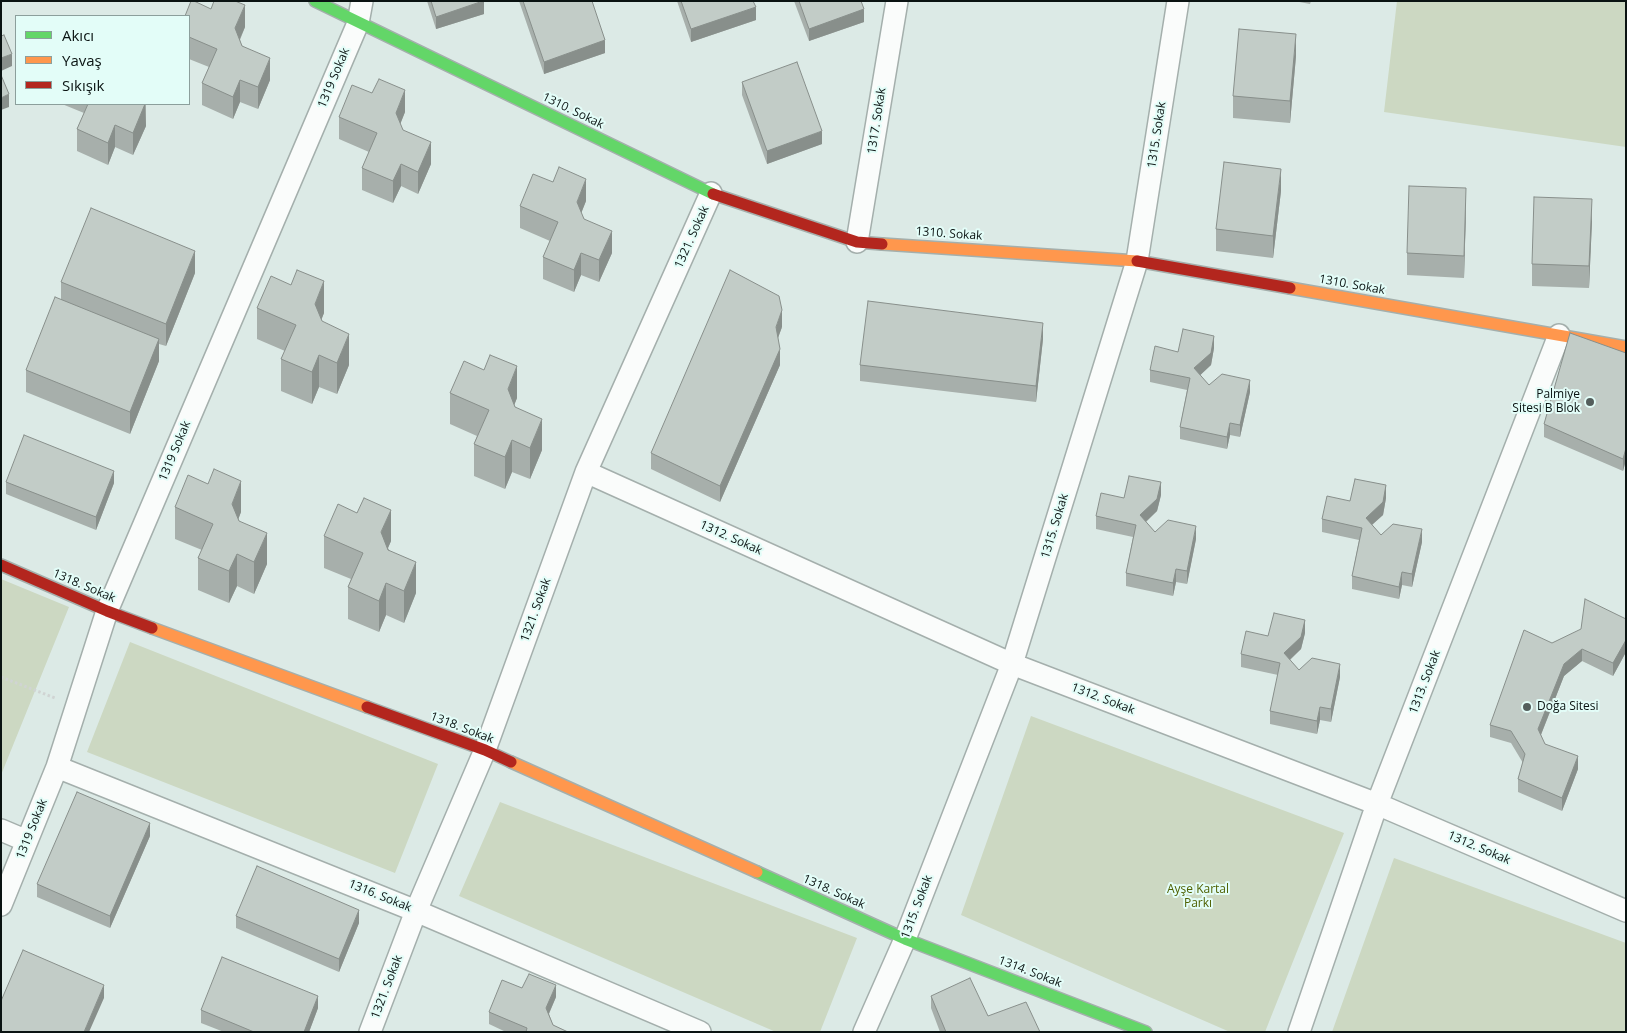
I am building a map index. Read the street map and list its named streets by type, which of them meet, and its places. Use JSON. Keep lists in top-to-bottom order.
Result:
{
  "streets": {
    "street": [
      "1319 Sokak",
      "1310. Sokak",
      "1317. Sokak",
      "1315. Sokak",
      "1321. Sokak",
      "1312. Sokak",
      "1318. Sokak",
      "1313. Sokak",
      "1316. Sokak",
      "1314. Sokak"
    ]
  },
  "crossings": [
    ["1319 Sokak", "1310. Sokak"],
    ["1319 Sokak", "1318. Sokak"],
    ["1319 Sokak", "1316. Sokak"],
    ["1310. Sokak", "1317. Sokak"],
    ["1310. Sokak", "1315. Sokak"],
    ["1310. Sokak", "1321. Sokak"],
    ["1310. Sokak", "1313. Sokak"],
    ["1315. Sokak", "1312. Sokak"],
    ["1315. Sokak", "1318. Sokak"],
    ["1315. Sokak", "1314. Sokak"],
    ["1321. Sokak", "1312. Sokak"],
    ["1321. Sokak", "1318. Sokak"],
    ["1321. Sokak", "1316. Sokak"],
    ["1312. Sokak", "1313. Sokak"],
    ["1318. Sokak", "1314. Sokak"]
  ],
  "parks": ["Ayşe Kartal Parkı"],
  "places": ["Palmiye Sitesi B Blok", "Doğa Sitesi"],
  "legend": ["Akıcı", "Yavaş", "Sıkışık"]
}
